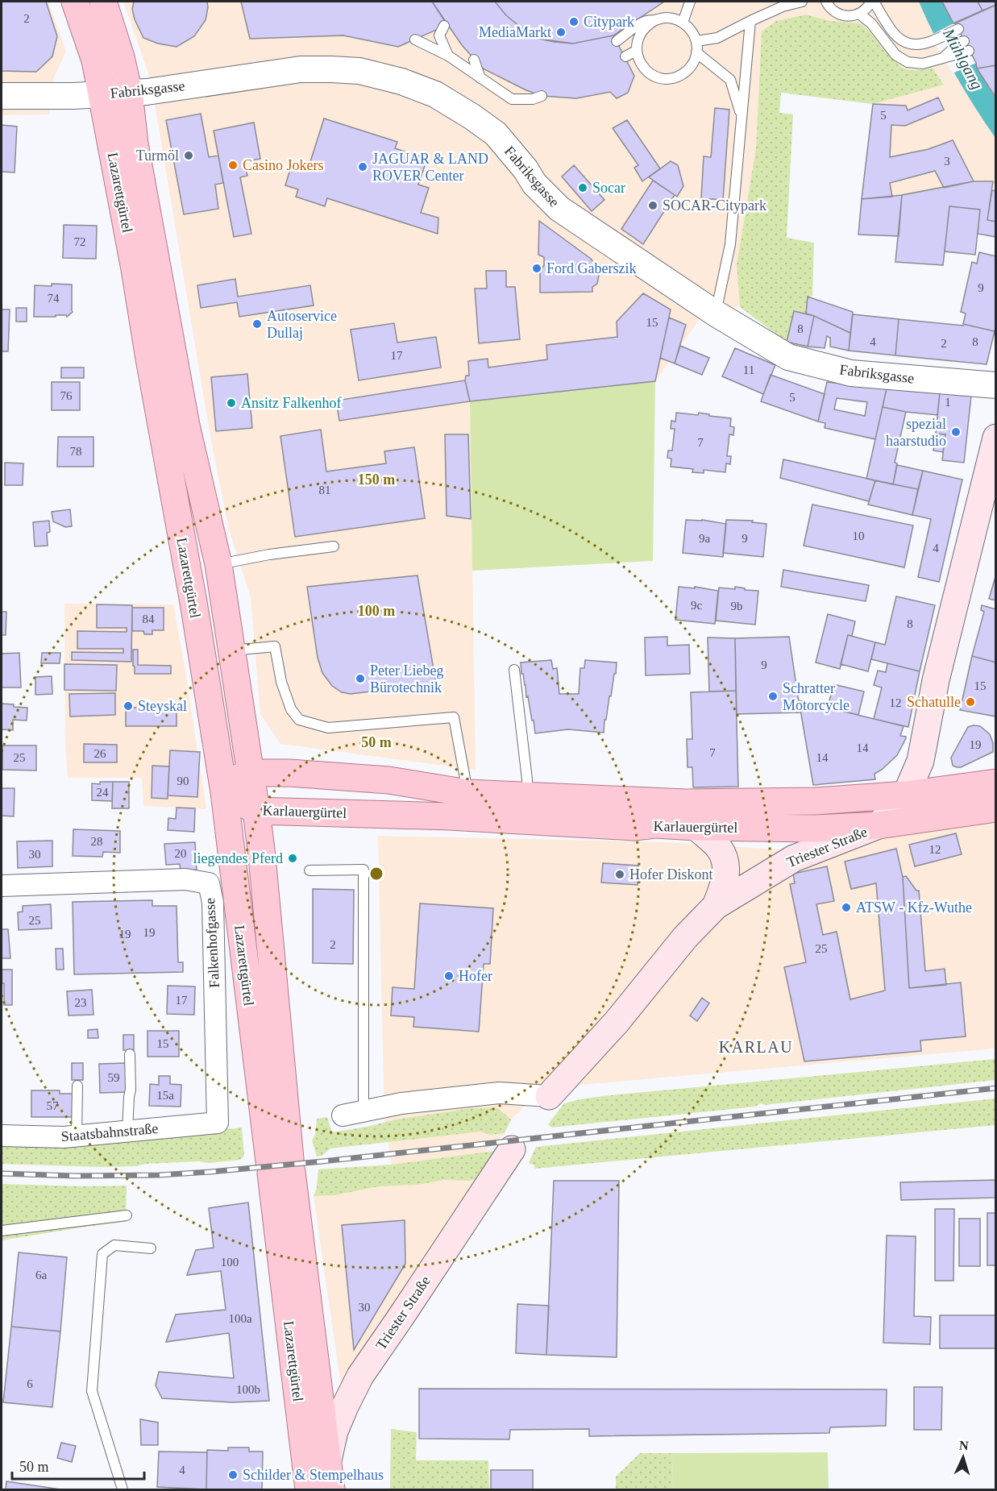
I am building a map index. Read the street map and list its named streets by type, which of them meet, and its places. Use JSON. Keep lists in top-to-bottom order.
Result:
{
  "streets": {
    "main road": ["Lazarettgürtel", "Karlauergürtel", "Triester Straße"],
    "street": ["Fabriksgasse", "Falkenhofgasse", "Staatsbahnstraße"]
  },
  "crossings": [
    ["Fabriksgasse", "Lazarettgürtel"],
    ["Lazarettgürtel", "Karlauergürtel"],
    ["Lazarettgürtel", "Triester Straße"],
    ["Karlauergürtel", "Triester Straße"],
    ["Falkenhofgasse", "Staatsbahnstraße"]
  ],
  "districts": ["KARLAU"],
  "water": ["Mühlgang"],
  "places": [
    "Citypark",
    "MediaMarkt",
    "Turmöl",
    "Casino Jokers",
    "JAGUAR & LAND ROVER Center",
    "Socar",
    "SOCAR-Citypark",
    "Ford Gaberszik",
    "Autoservice Dullaj",
    "Ansitz Falkenhof",
    "spezial haarstudio",
    "Peter Liebeg Bürotechnik",
    "Schratter Motorcycle",
    "Schatulle",
    "Steyskal",
    "liegendes Pferd",
    "Hofer Diskont",
    "ATSW - Kfz-Wuthe",
    "Hofer",
    "Schilder & Stempelhaus"
  ],
  "house_numbers": [
    "2",
    "5",
    "3",
    "72",
    "9",
    "74",
    "15",
    "8",
    "4",
    "8",
    "2",
    "17",
    "11",
    "76",
    "5",
    "1",
    "7",
    "78",
    "81",
    "10",
    "9a",
    "9",
    "4",
    "9c",
    "9b",
    "84",
    "8",
    "9",
    "15",
    "12",
    "19",
    "14",
    "7",
    "26",
    "25",
    "14",
    "90",
    "24",
    "28",
    "12",
    "20",
    "30",
    "25",
    "19",
    "19",
    "2",
    "25",
    "17",
    "23",
    "15",
    "59",
    "15a",
    "57",
    "100",
    "6a",
    "30",
    "100a",
    "6",
    "100b",
    "4"
  ],
  "scale_bar": "50 m",
  "north": "top",
  "rings": ["150 m", "100 m", "50 m"]
}
